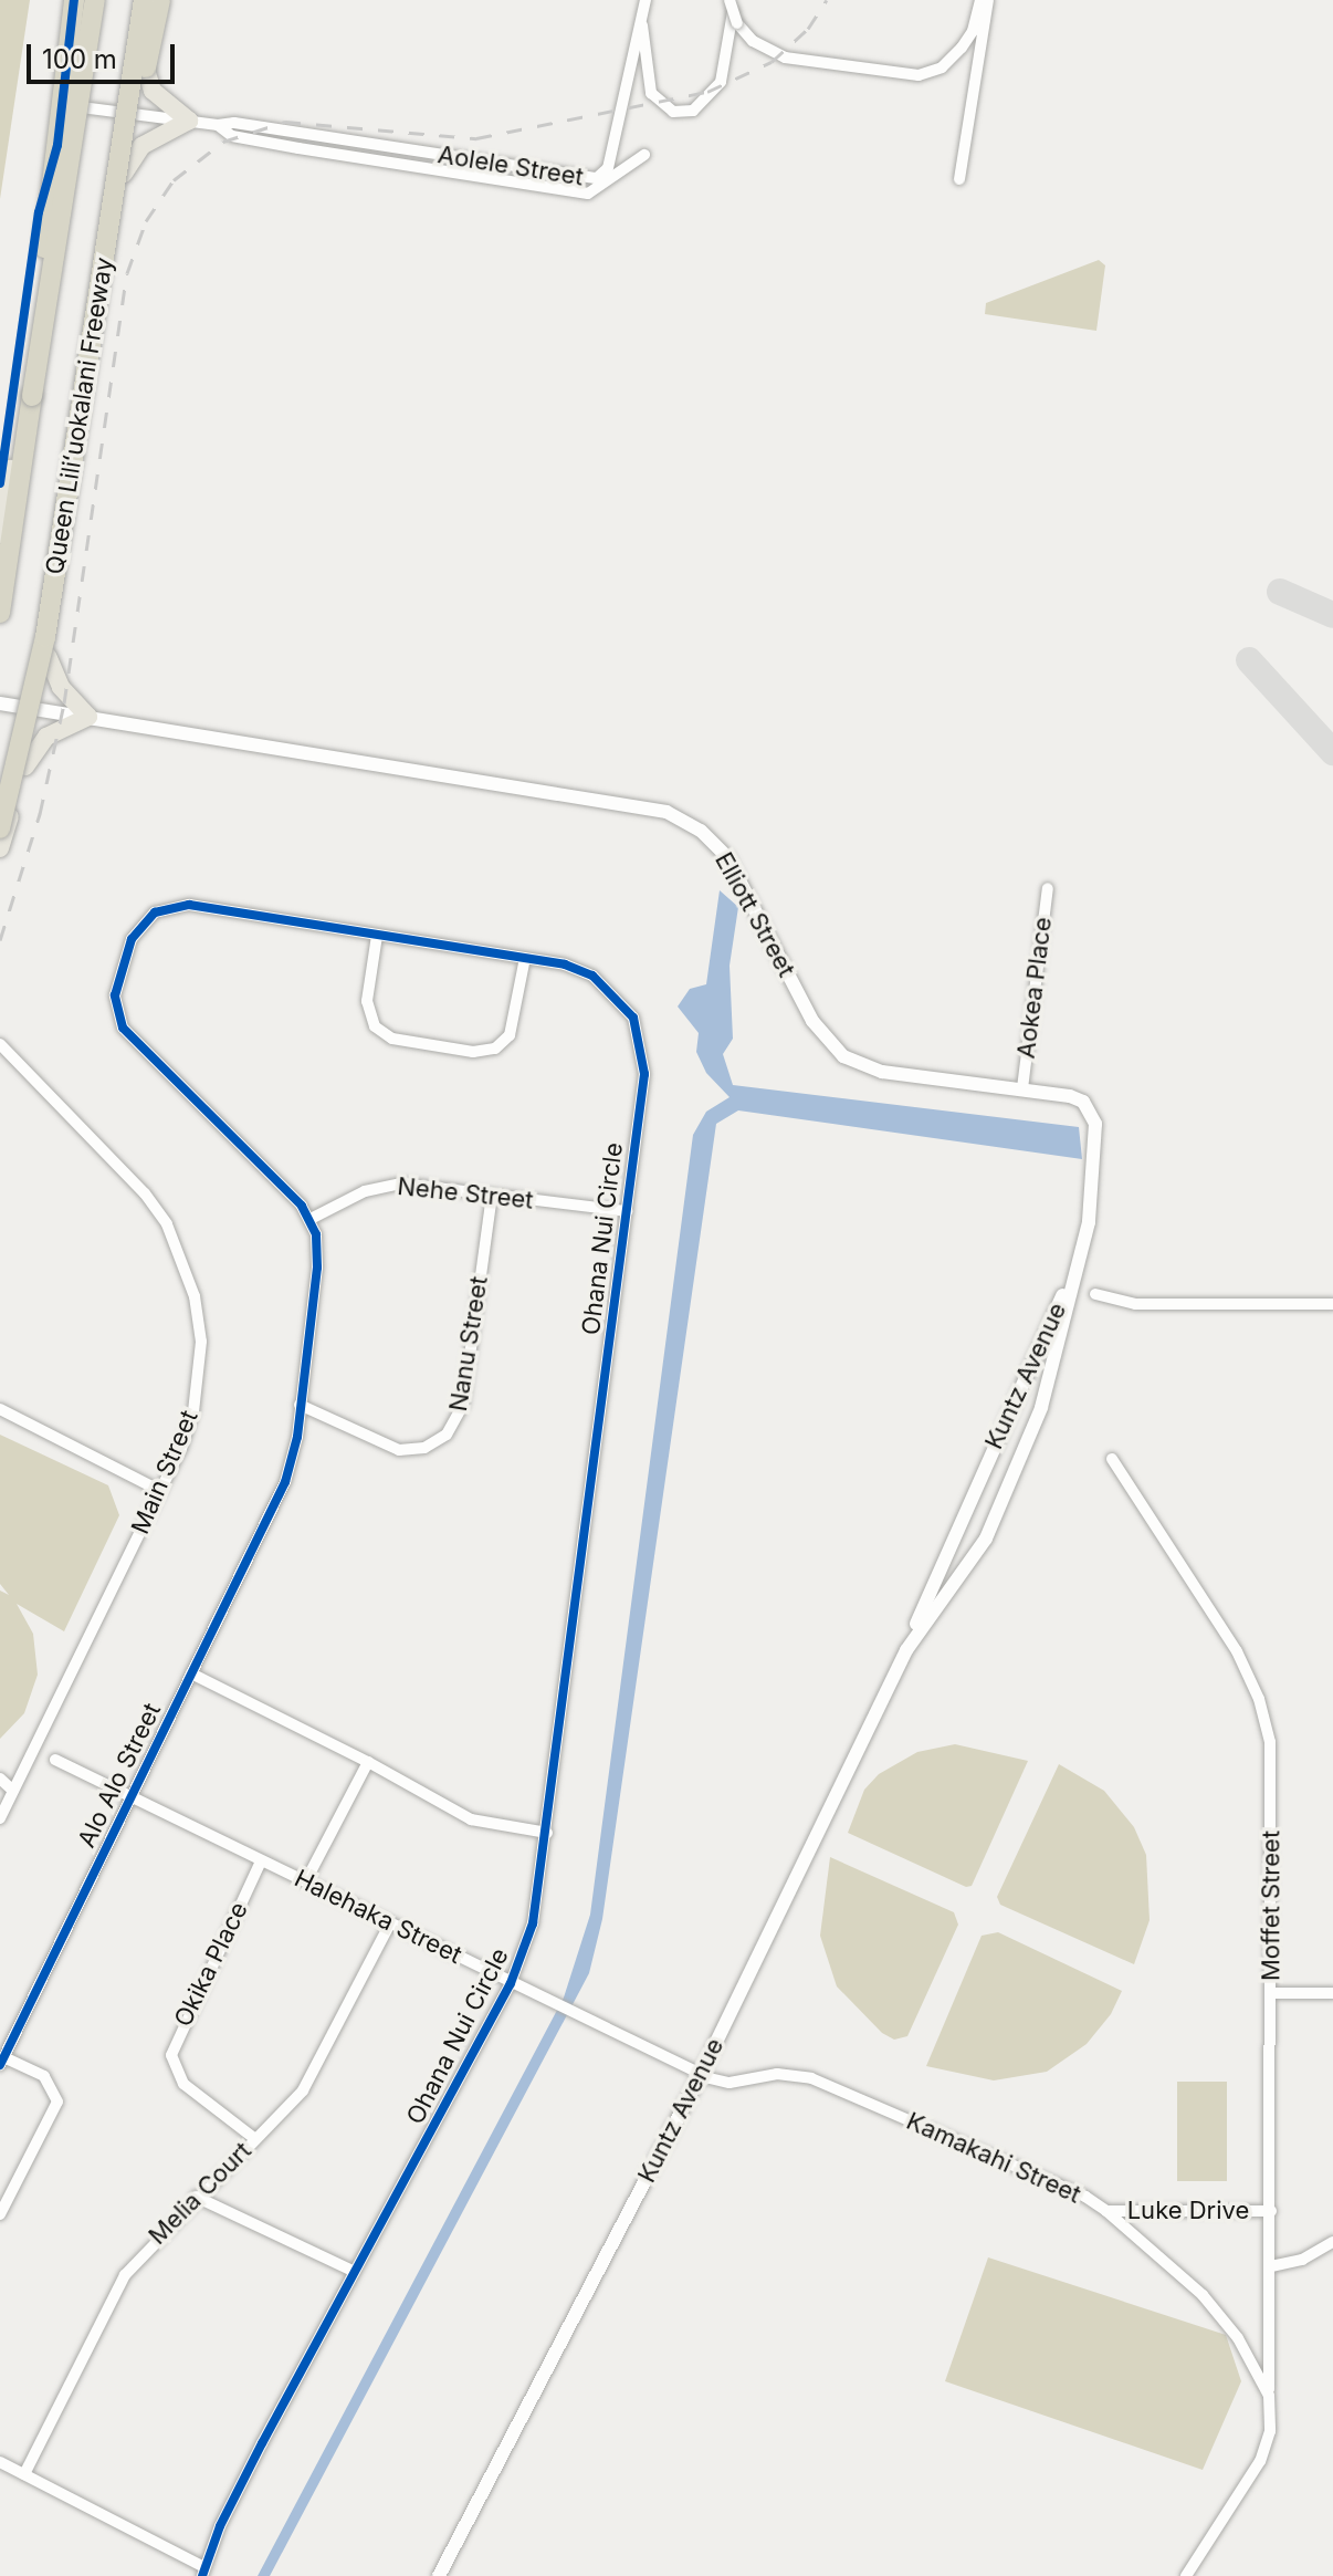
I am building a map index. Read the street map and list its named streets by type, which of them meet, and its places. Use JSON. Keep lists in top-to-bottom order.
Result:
{
  "streets": {
    "highway": ["Queen Liliʻuokalani Freeway"],
    "street": [
      "Aolele Street",
      "Elliott Street",
      "Aokea Place",
      "Nehe Street",
      "Ohana Nui Circle",
      "Nanu Street",
      "Kuntz Avenue",
      "Main Street",
      "Alo Alo Street",
      "Moffet Street",
      "Halehaka Street",
      "Okika Place",
      "Kamakahi Street",
      "Melia Court",
      "Luke Drive"
    ]
  },
  "crossings": [
    ["Elliott Street", "Aokea Place"],
    ["Elliott Street", "Kuntz Avenue"],
    ["Nehe Street", "Ohana Nui Circle"],
    ["Nehe Street", "Nanu Street"],
    ["Ohana Nui Circle", "Halehaka Street"],
    ["Ohana Nui Circle", "Melia Court"],
    ["Nanu Street", "Alo Alo Street"],
    ["Kuntz Avenue", "Halehaka Street"],
    ["Kuntz Avenue", "Kamakahi Street"],
    ["Alo Alo Street", "Halehaka Street"],
    ["Moffet Street", "Kamakahi Street"],
    ["Moffet Street", "Luke Drive"],
    ["Halehaka Street", "Okika Place"],
    ["Halehaka Street", "Kamakahi Street"],
    ["Halehaka Street", "Melia Court"],
    ["Okika Place", "Melia Court"],
    ["Kamakahi Street", "Luke Drive"]
  ],
  "scale_bar": "100 m"
}
